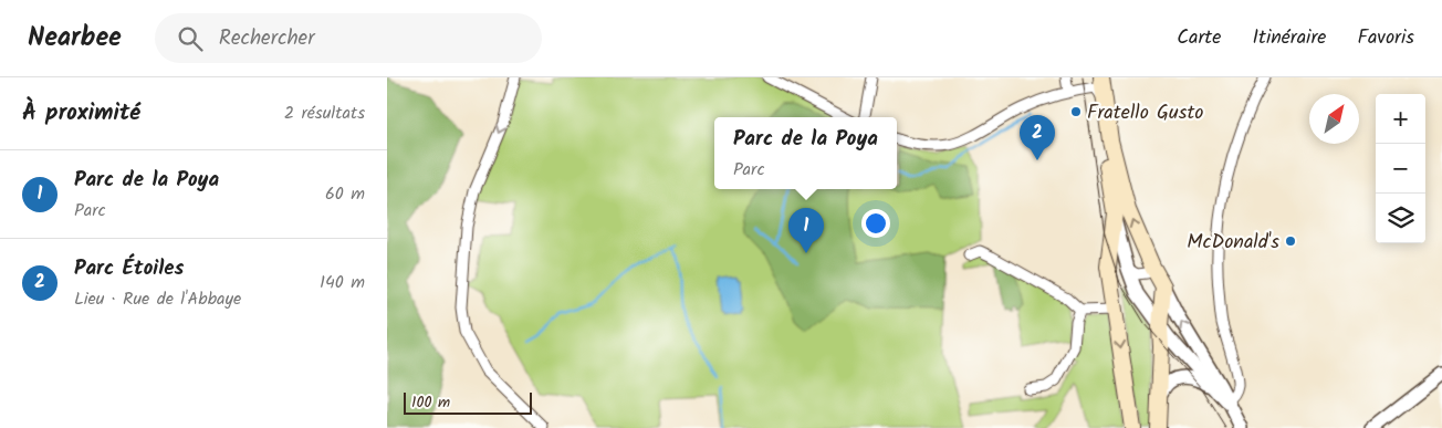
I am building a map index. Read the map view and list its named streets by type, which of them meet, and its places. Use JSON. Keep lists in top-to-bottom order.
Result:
{
  "places": ["Fratello Gusto", "McDonald's"],
  "scale_bar": "100 m",
  "north": "top right",
  "page": {
    "header": "Nearbee",
    "search": "Rechercher",
    "nav": ["Carte", "Itinéraire", "Favoris"],
    "heading": ["À proximité", "2 résultats"],
    "map_buttons": ["+", "−"],
    "pins": ["2", "1"],
    "popup": ["Parc de la Poya", "Parc"],
    "list": [
      {
        "mark": "1",
        "name": "Parc de la Poya",
        "note": "Parc",
        "value": "60 m"
      },
      {
        "mark": "2",
        "name": "Parc Étoiles",
        "note": "Lieu · Rue de l'Abbaye",
        "value": "140 m"
      }
    ],
    "scale": "100 m"
  }
}
